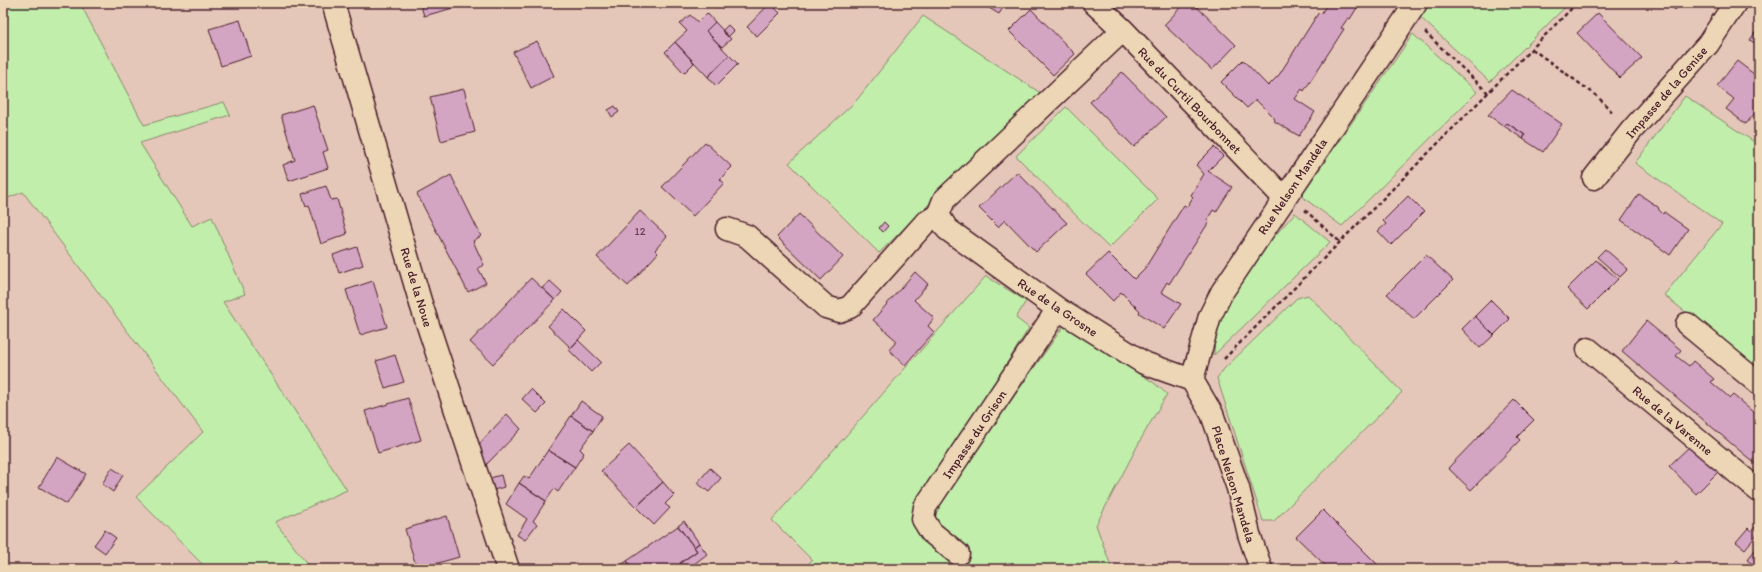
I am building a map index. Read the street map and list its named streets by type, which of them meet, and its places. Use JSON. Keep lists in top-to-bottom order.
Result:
{
  "streets": {
    "street": [
      "Impasse de la Genise",
      "Rue du Curtil Bourbonnet",
      "Rue Nelson Mandela",
      "Rue de la Noue",
      "Rue de la Grosne",
      "Rue de la Varenne",
      "Impasse du Grison",
      "Place Nelson Mandela"
    ]
  },
  "crossings": [
    ["Rue du Curtil Bourbonnet", "Rue Nelson Mandela"],
    ["Rue Nelson Mandela", "Rue de la Grosne"],
    ["Rue Nelson Mandela", "Place Nelson Mandela"],
    ["Rue de la Grosne", "Impasse du Grison"],
    ["Rue de la Grosne", "Place Nelson Mandela"]
  ],
  "house_numbers": ["12"]
}
